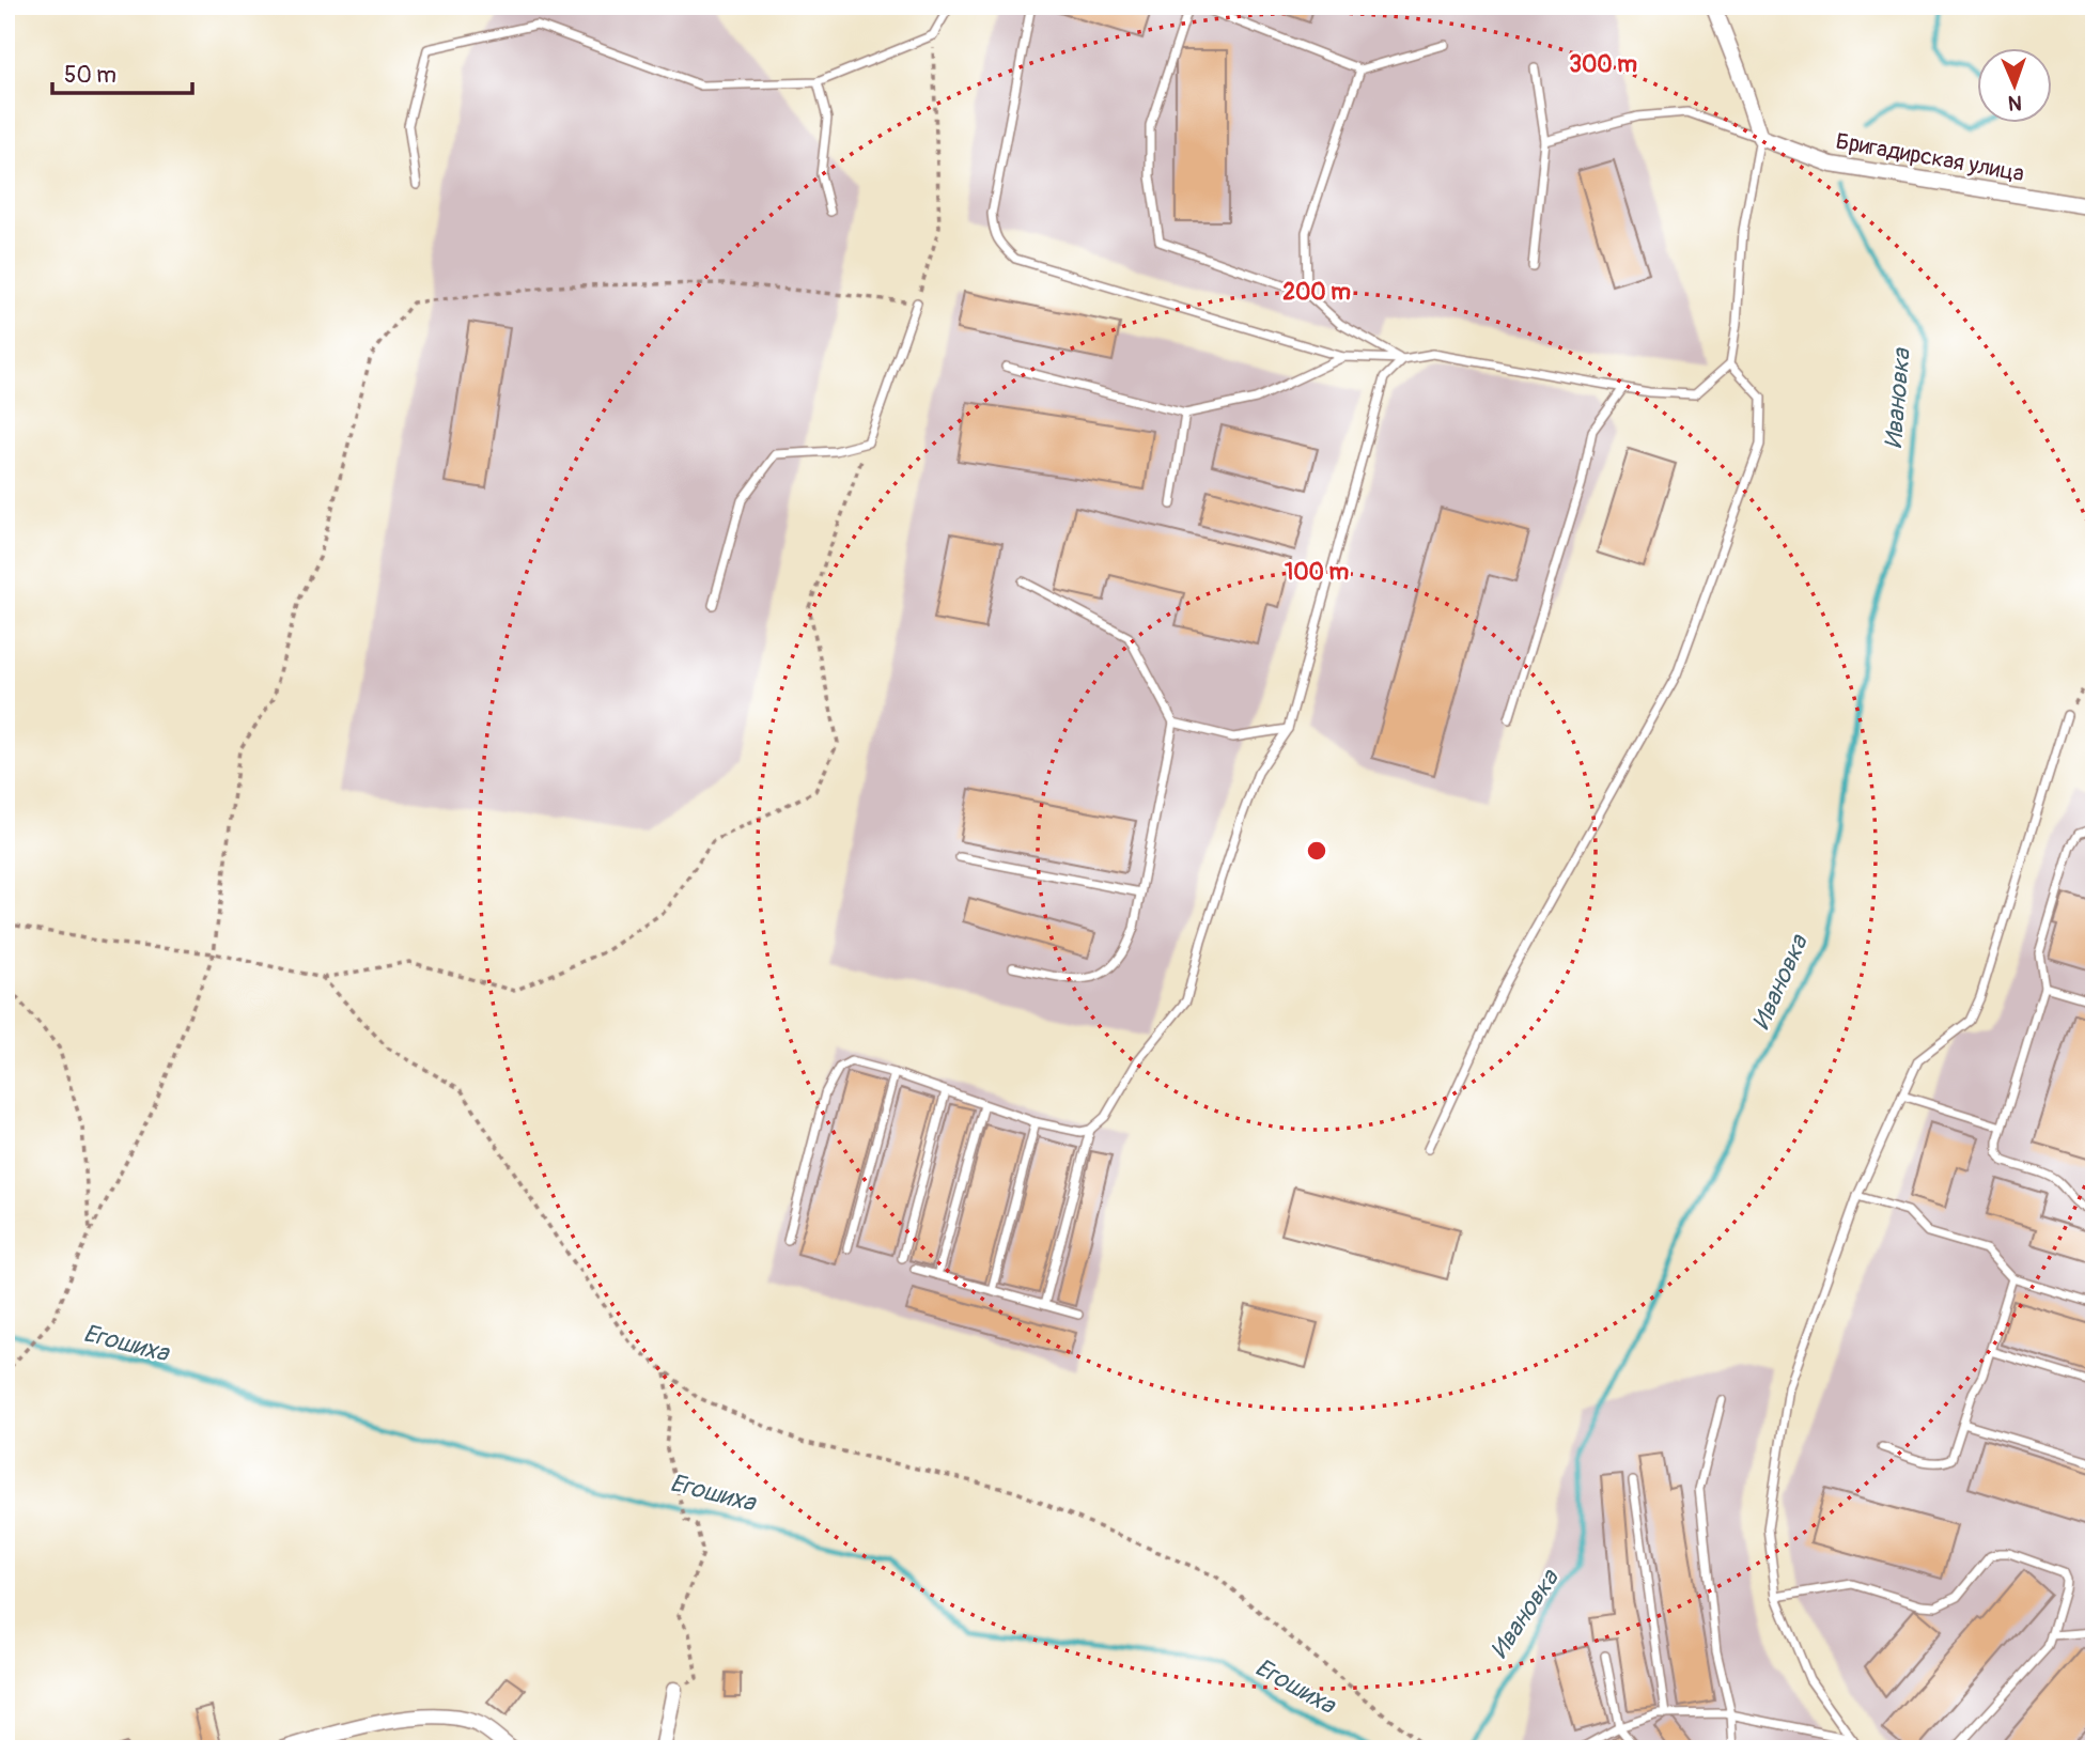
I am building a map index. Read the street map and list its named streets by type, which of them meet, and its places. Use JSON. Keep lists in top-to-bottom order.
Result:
{
  "streets": {
    "street": ["Бригадирская улица"]
  },
  "water": ["Ивановка", "Егошиха"],
  "scale_bar": "50 m",
  "north": "bottom",
  "rings": ["300 m", "200 m", "100 m"]
}
